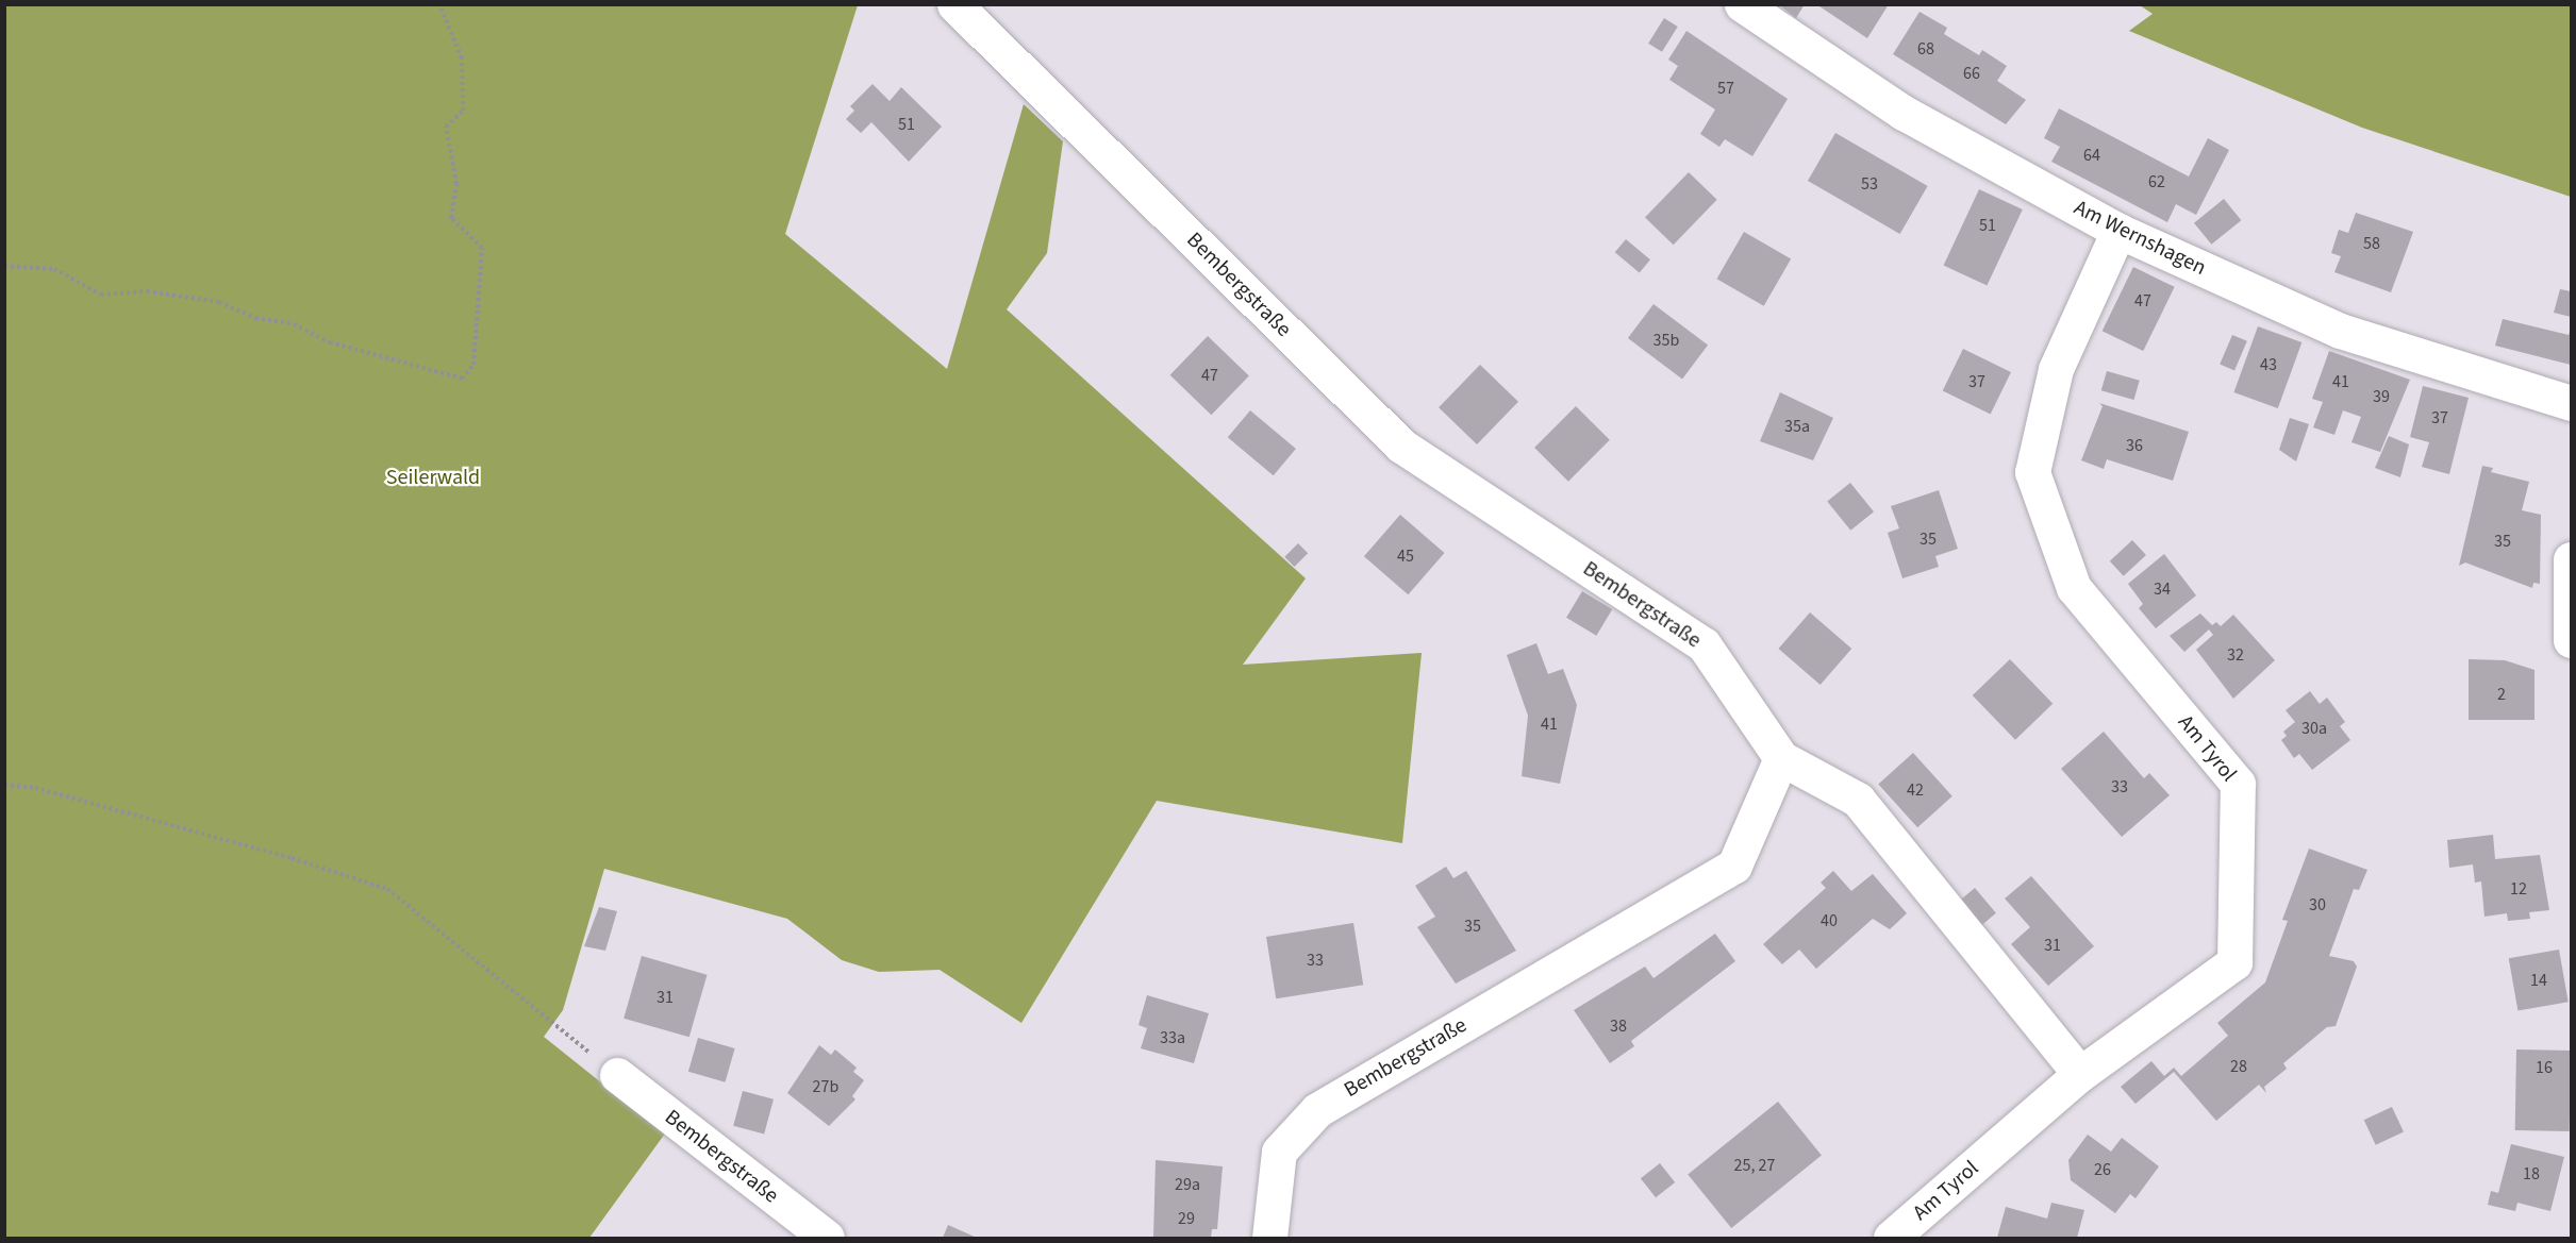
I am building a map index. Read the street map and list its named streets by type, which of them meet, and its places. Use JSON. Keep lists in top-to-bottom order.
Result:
{
  "streets": {
    "street": ["Am Wernshagen", "Bembergstraße", "Am Tyrol"]
  },
  "crossings": [
    ["Am Wernshagen", "Am Tyrol"]
  ],
  "parks": ["Seilerwald"],
  "house_numbers": [
    "68",
    "66",
    "57",
    "51",
    "64",
    "62",
    "53",
    "51",
    "58",
    "47",
    "35b",
    "43",
    "47",
    "37",
    "41",
    "39",
    "37",
    "35a",
    "36",
    "35",
    "35",
    "45",
    "34",
    "32",
    "2",
    "41",
    "30a",
    "33",
    "42",
    "12",
    "30",
    "40",
    "35",
    "31",
    "33",
    "14",
    "31",
    "38",
    "33a",
    "28",
    "16",
    "27b",
    "25, 27",
    "26",
    "18",
    "29a",
    "29"
  ]
}
